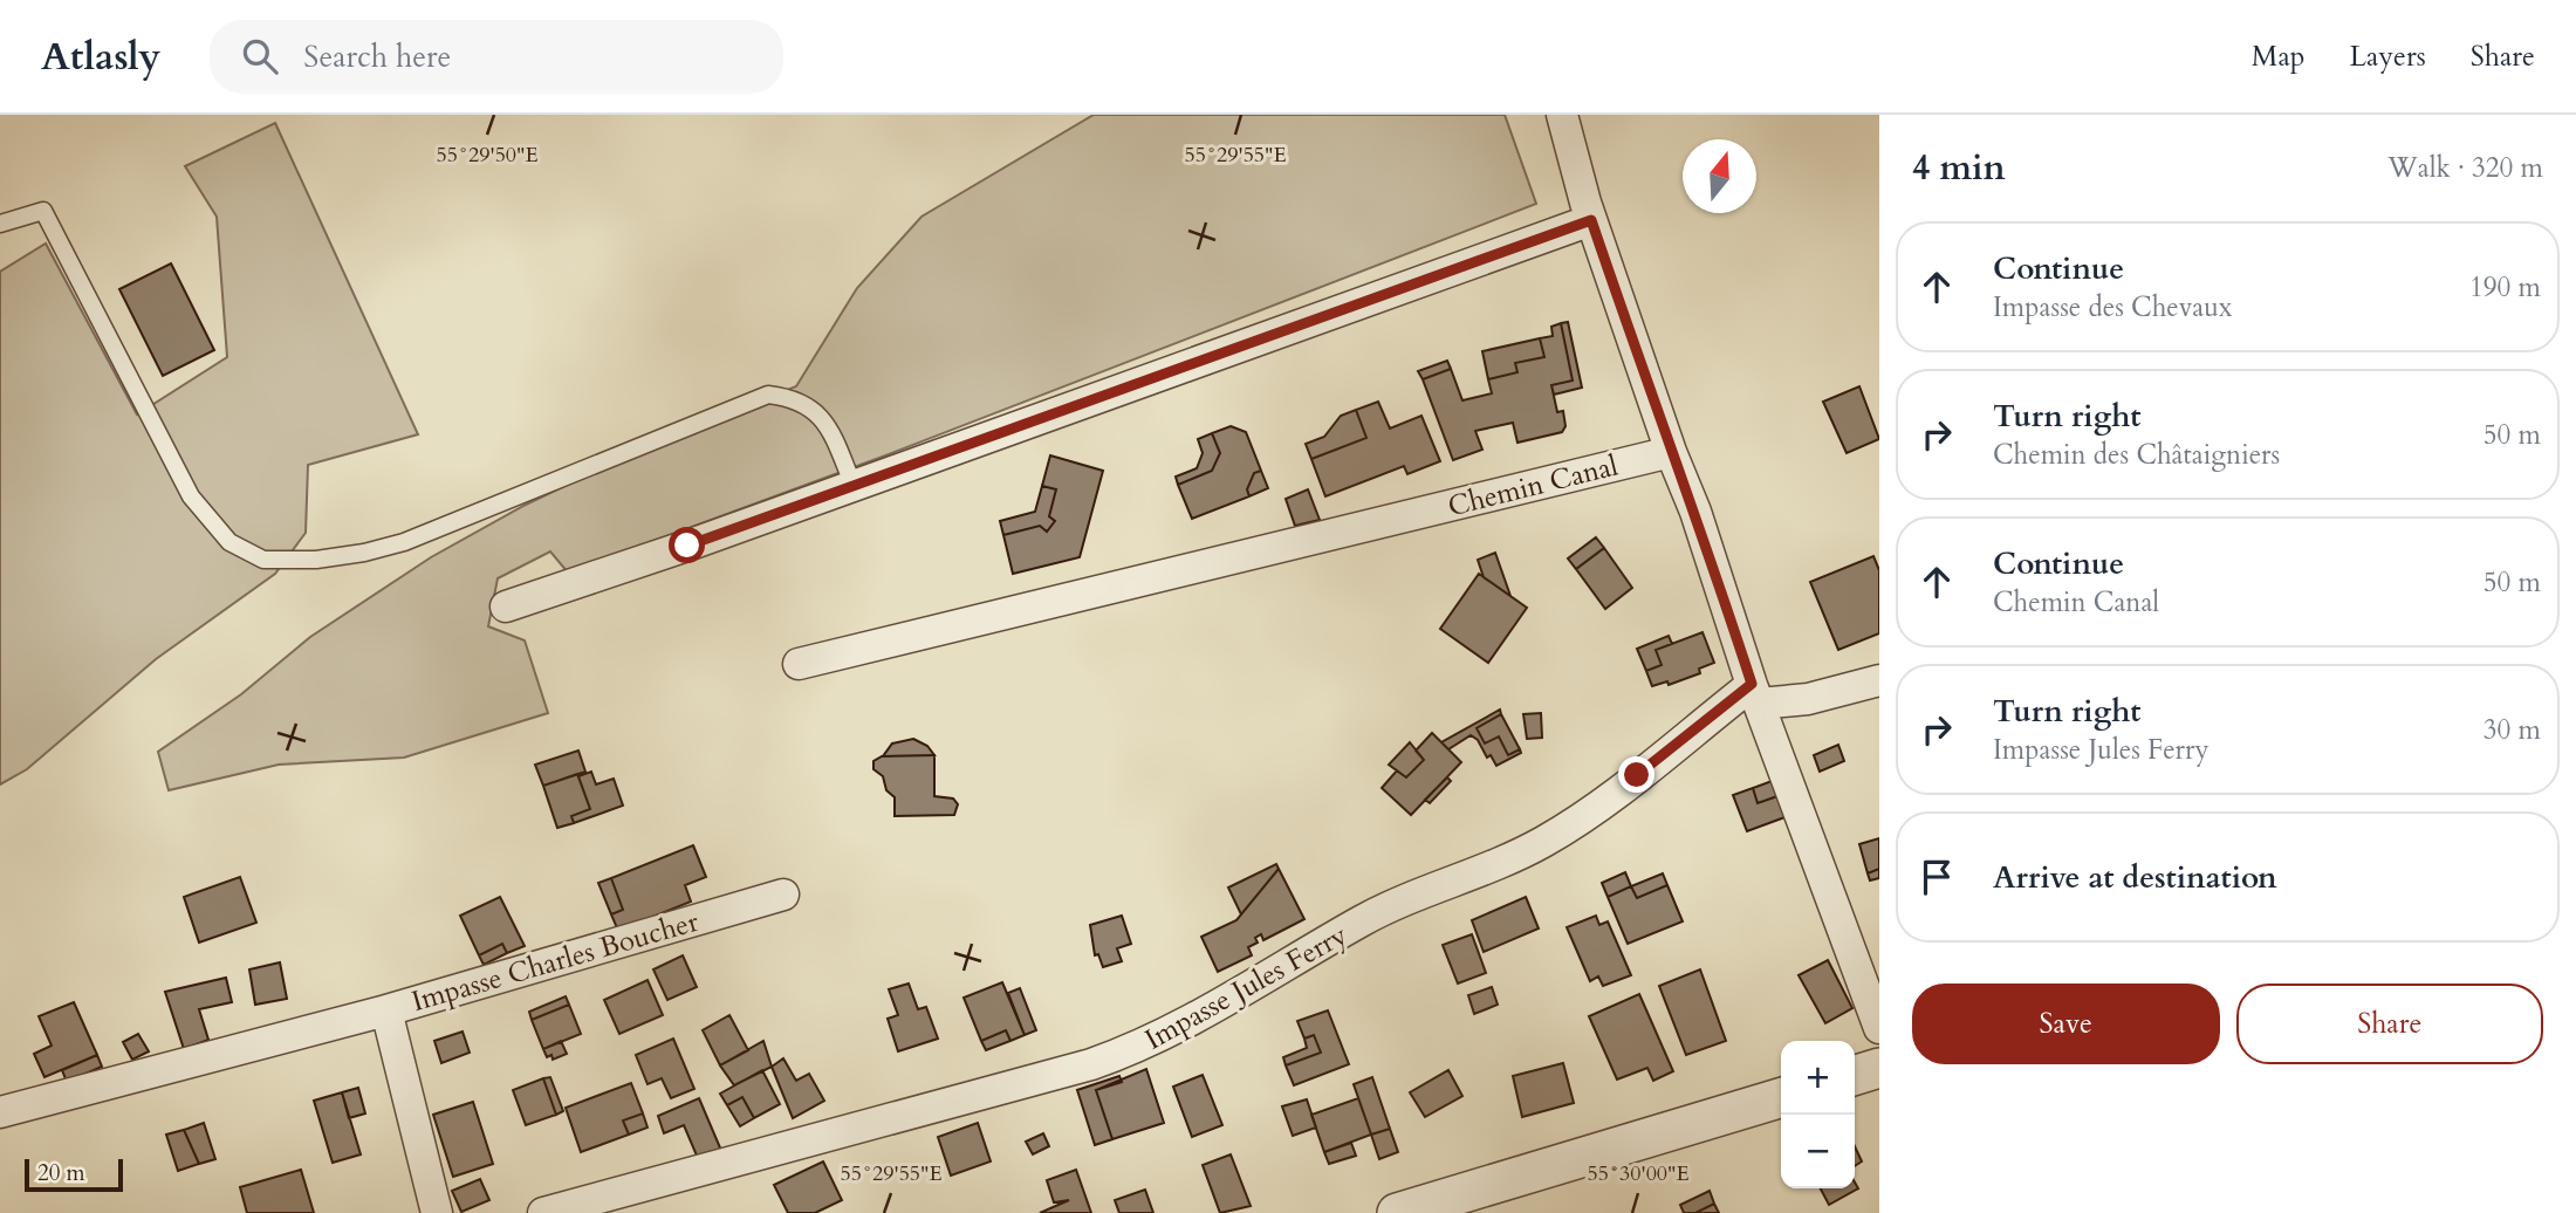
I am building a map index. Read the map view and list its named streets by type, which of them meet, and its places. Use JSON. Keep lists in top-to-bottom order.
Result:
{
  "streets": {
    "street": ["Chemin Canal", "Impasse Charles Boucher", "Impasse Jules Ferry"]
  },
  "scale_bar": "20 m",
  "north": "top",
  "page": {
    "header": "Atlasly",
    "search": "Search here",
    "nav": ["Map", "Layers", "Share"],
    "heading": ["4 min", "Walk · 320 m"],
    "list": [
      ["Continue", "Impasse des Chevaux", "190 m"],
      ["Turn right", "Chemin des Châtaigniers", "50 m"],
      ["Continue", "Chemin Canal", "50 m"],
      ["Turn right", "Impasse Jules Ferry", "30 m"],
      "Arrive at destination"
    ],
    "buttons": ["Save", "Share"],
    "map_buttons": ["+", "−"],
    "scale": "20 m"
  },
  "coordinates": ["55°29'50\"E", "55°29'55\"E", "55°30'00\"E"]
}
